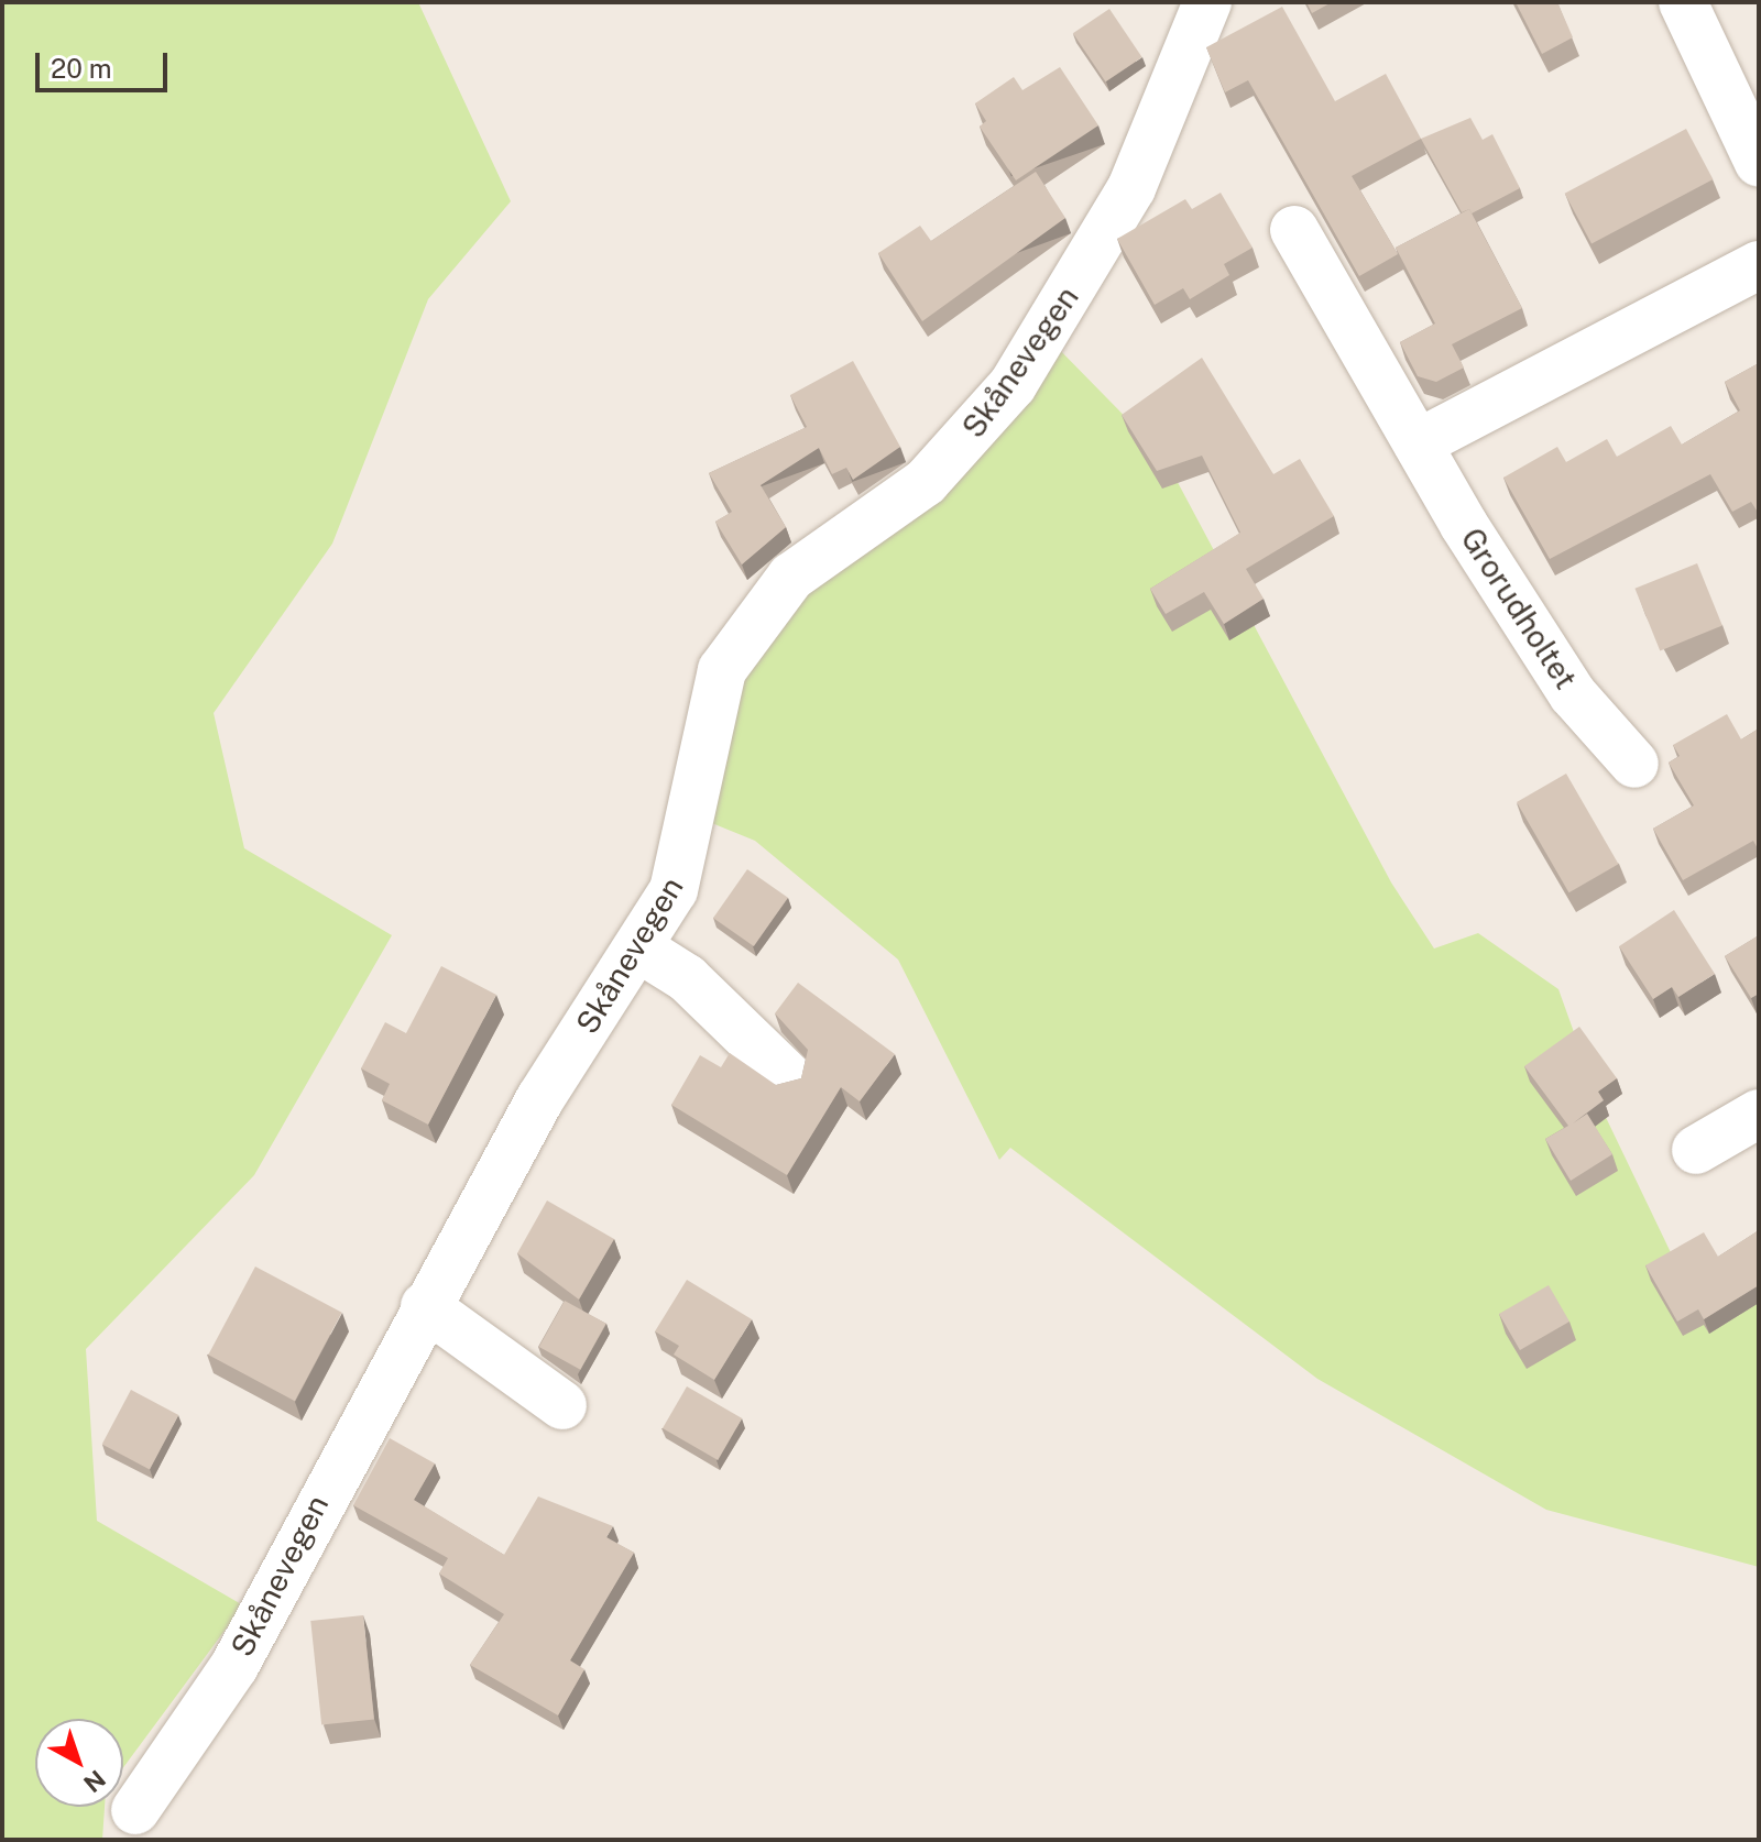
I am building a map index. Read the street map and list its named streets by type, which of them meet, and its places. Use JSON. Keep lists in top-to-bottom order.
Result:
{
  "streets": {
    "street": ["Skånevegen", "Grorudholtet"]
  },
  "scale_bar": "20 m",
  "north": "bottom right"
}
